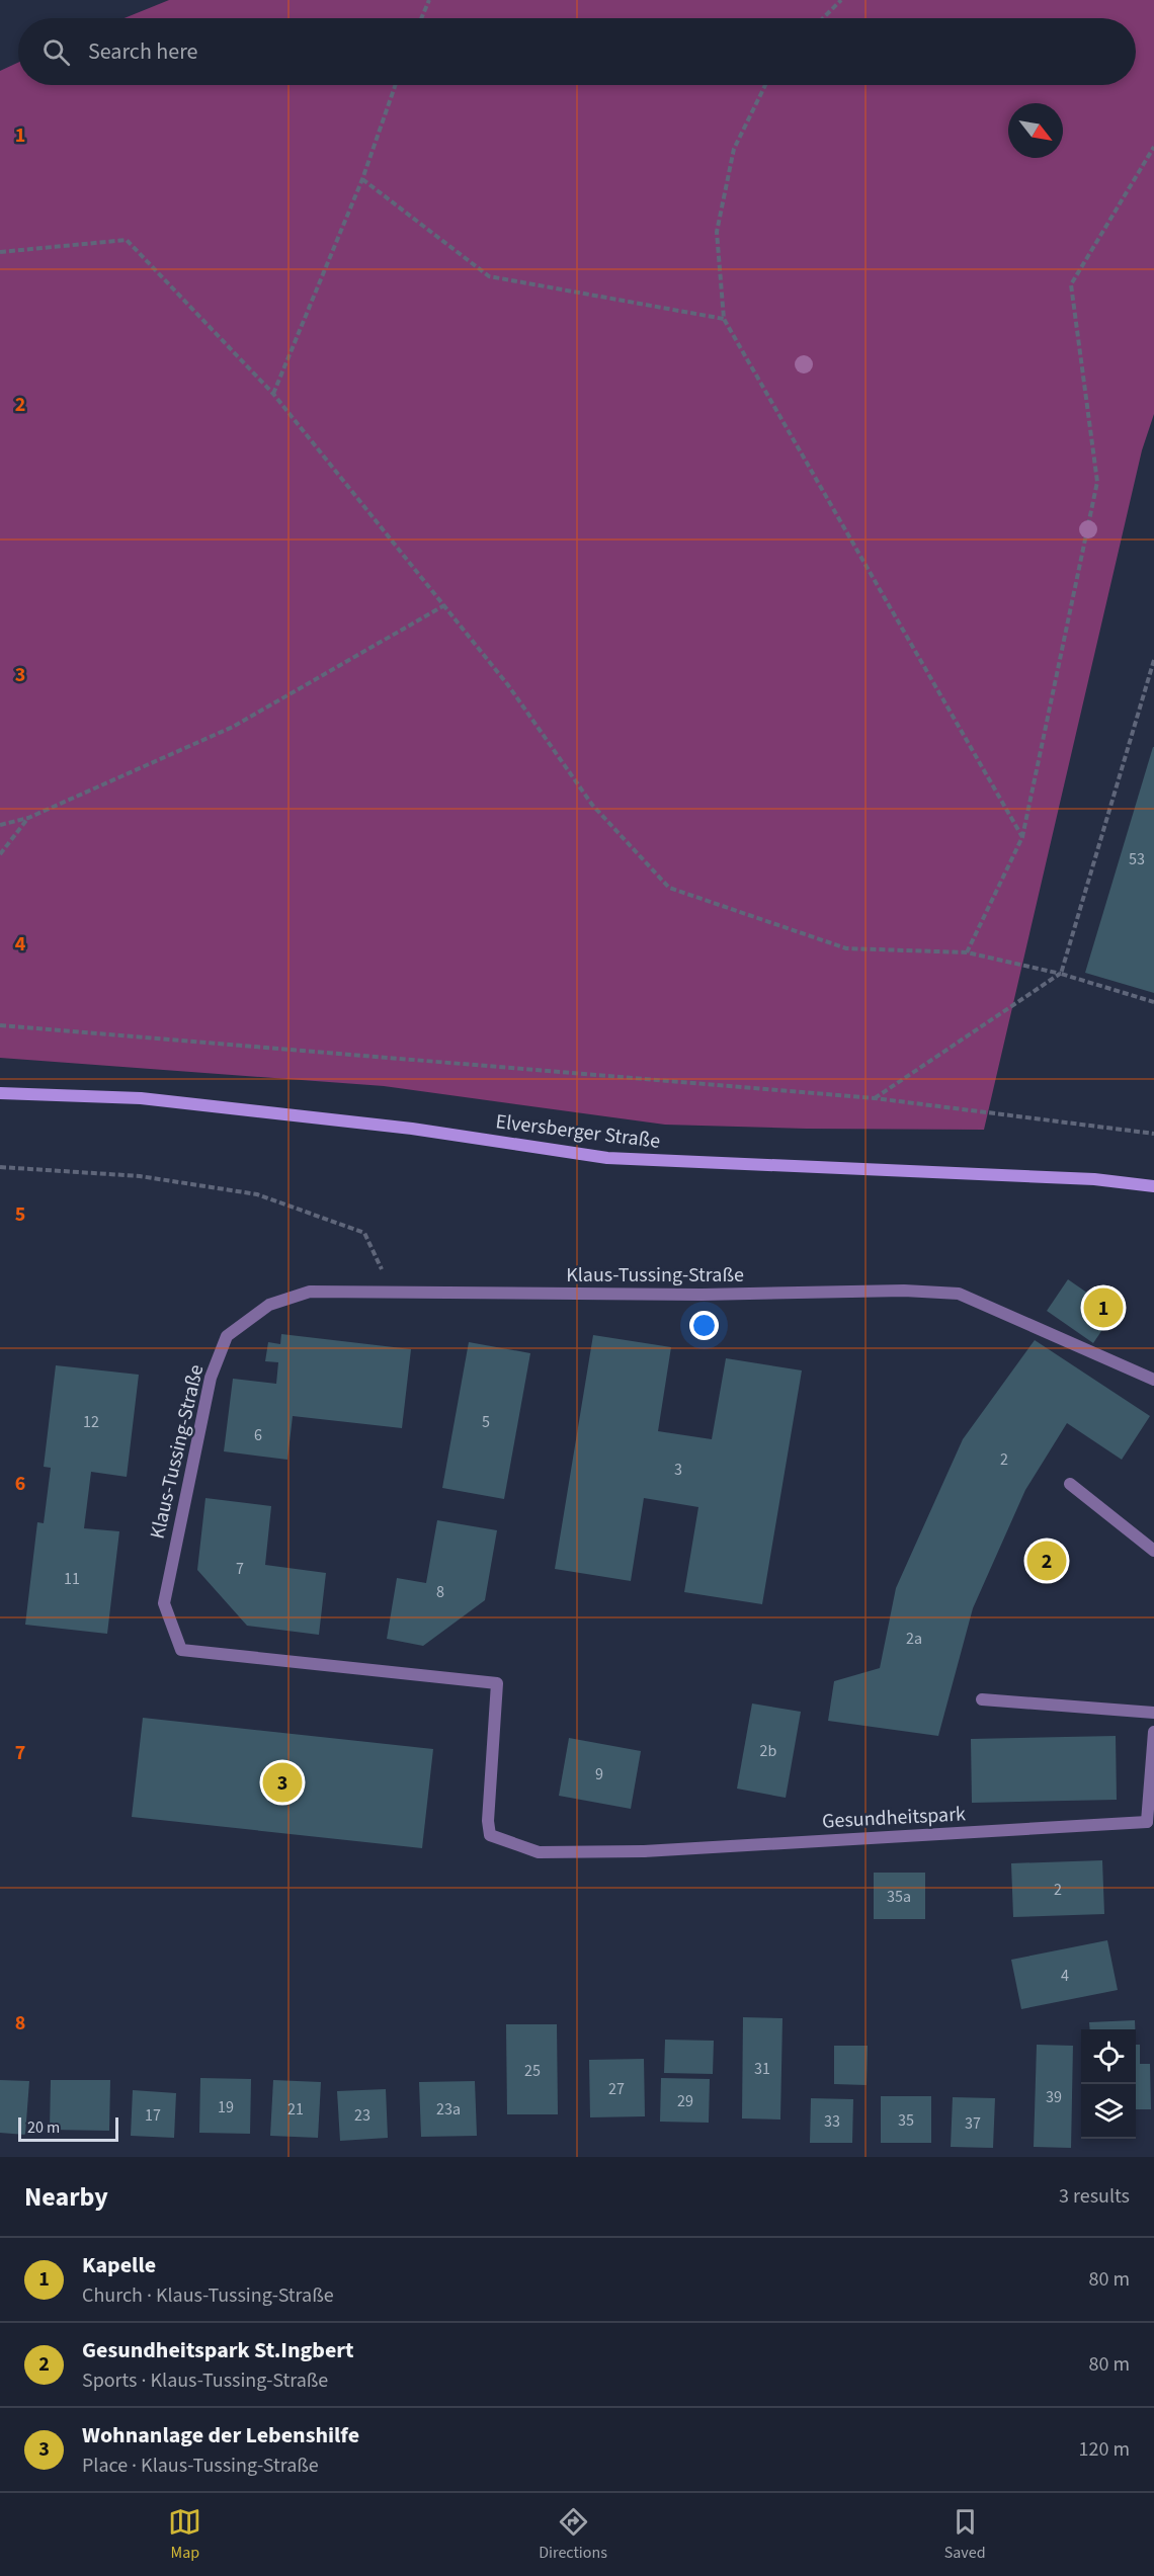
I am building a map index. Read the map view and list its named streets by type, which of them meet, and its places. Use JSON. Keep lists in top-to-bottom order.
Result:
{
  "streets": {
    "main road": ["Elversberger Straße"],
    "street": ["Klaus-Tussing-Straße", "Gesundheitspark"]
  },
  "crossings": [
    ["Klaus-Tussing-Straße", "Gesundheitspark"]
  ],
  "house_numbers": [
    "53",
    "12",
    "5",
    "6",
    "2",
    "3",
    "7",
    "11",
    "8",
    "2a",
    "2b",
    "9",
    "2",
    "35a",
    "4",
    "31",
    "25",
    "27",
    "39",
    "29",
    "19",
    "21",
    "23a",
    "17",
    "23",
    "35",
    "33",
    "37"
  ],
  "scale_bar": "20 m",
  "north": "bottom right",
  "page": {
    "search": "Search here",
    "pins": ["1", "2", "3"],
    "scale": "20 m",
    "heading": ["Nearby", "3 results"],
    "list": [
      {
        "mark": "1",
        "name": "Kapelle",
        "note": "Church · Klaus-Tussing-Straße",
        "value": "80 m"
      },
      {
        "mark": "2",
        "name": "Gesundheitspark St.Ingbert",
        "note": "Sports · Klaus-Tussing-Straße",
        "value": "80 m"
      },
      {
        "mark": "3",
        "name": "Wohnanlage der Lebenshilfe",
        "note": "Place · Klaus-Tussing-Straße",
        "value": "120 m"
      }
    ],
    "nav": ["Map", "Directions", "Saved"]
  },
  "grid": {
    "rows": [
      "1",
      "2",
      "3",
      "4",
      "5",
      "6",
      "7",
      "8"
    ]
  }
}
